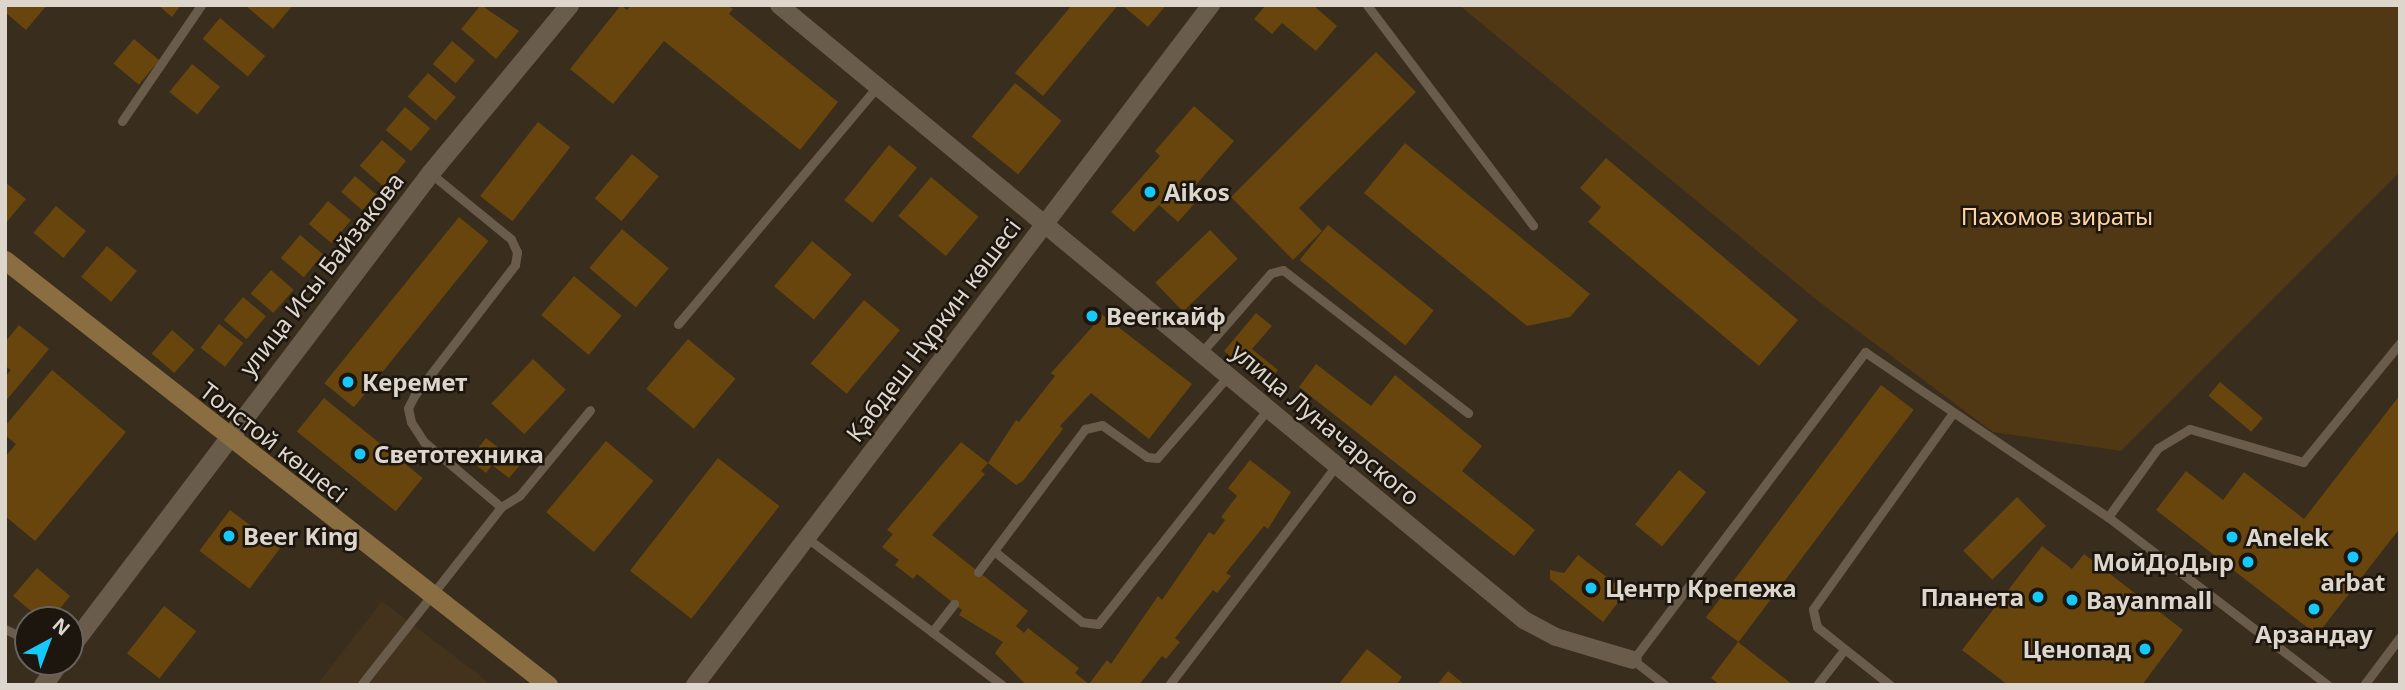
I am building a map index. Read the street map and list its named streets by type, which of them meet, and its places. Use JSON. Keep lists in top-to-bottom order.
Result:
{
  "streets": {
    "main road": ["Толстой көшесі"],
    "street": ["улица Исы Байзакова", "Қабдеш Нұркин көшесі", "улица Луначарского"]
  },
  "crossings": [
    ["улица Исы Байзакова", "Толстой көшесі"],
    ["Қабдеш Нұркин көшесі", "улица Луначарского"]
  ],
  "parks": ["Пахомов зираты"],
  "places": [
    "Aikos",
    "Beerкайф",
    "Керемет",
    "Светотехника",
    "Beer King",
    "Anelek",
    "arbat",
    "МойДоДыр",
    "Центр Крепежа",
    "Планета",
    "Bayanmall",
    "Арзандау",
    "Ценопад"
  ],
  "north": "top right"
}
